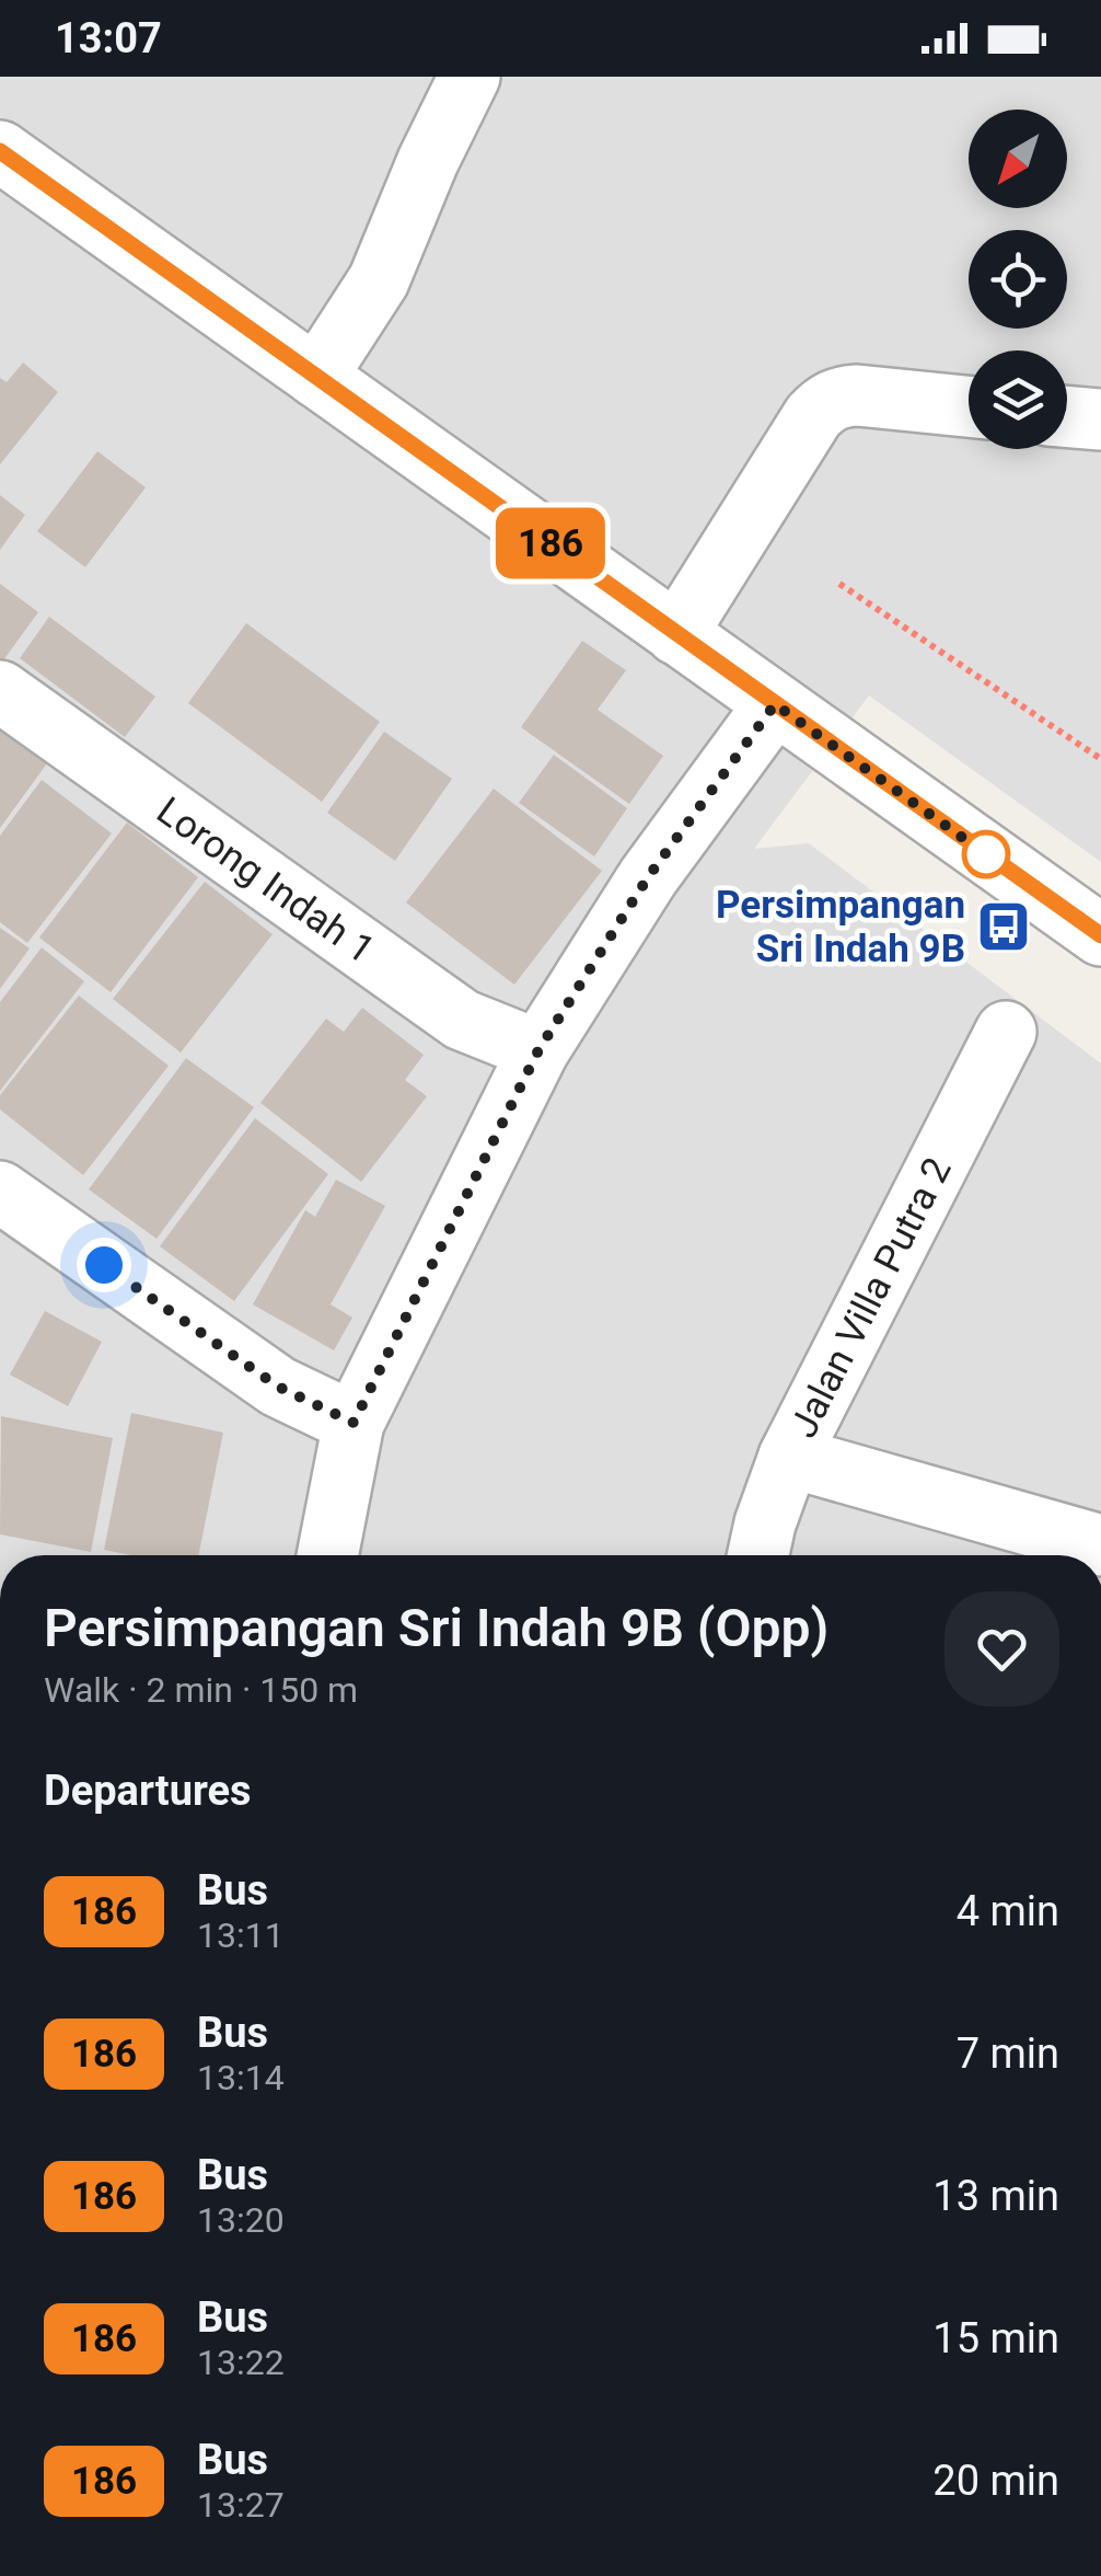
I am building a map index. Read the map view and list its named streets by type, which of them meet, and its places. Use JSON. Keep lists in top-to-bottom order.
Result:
{
  "streets": {
    "street": ["Lorong Indah 1", "Jalan Villa Putra 2"]
  },
  "places": {
    "bus stop": ["Persimpangan Sri Indah 9B"]
  },
  "lines": ["bus line 186"],
  "north": "bottom left",
  "page": {
    "status": "13:07",
    "on_map": "186",
    "heading": [
      ["Persimpangan Sri Indah 9B (Opp)", "Walk · 2 min · 150 m"],
      "Departures"
    ],
    "list": [
      {
        "mark": "186",
        "name": "Bus",
        "note": "13:11",
        "value": "4 min"
      },
      {
        "mark": "186",
        "name": "Bus",
        "note": "13:14",
        "value": "7 min"
      },
      {
        "mark": "186",
        "name": "Bus",
        "note": "13:20",
        "value": "13 min"
      },
      {
        "mark": "186",
        "name": "Bus",
        "note": "13:22",
        "value": "15 min"
      },
      {
        "mark": "186",
        "name": "Bus",
        "note": "13:27",
        "value": "20 min"
      }
    ]
  }
}
